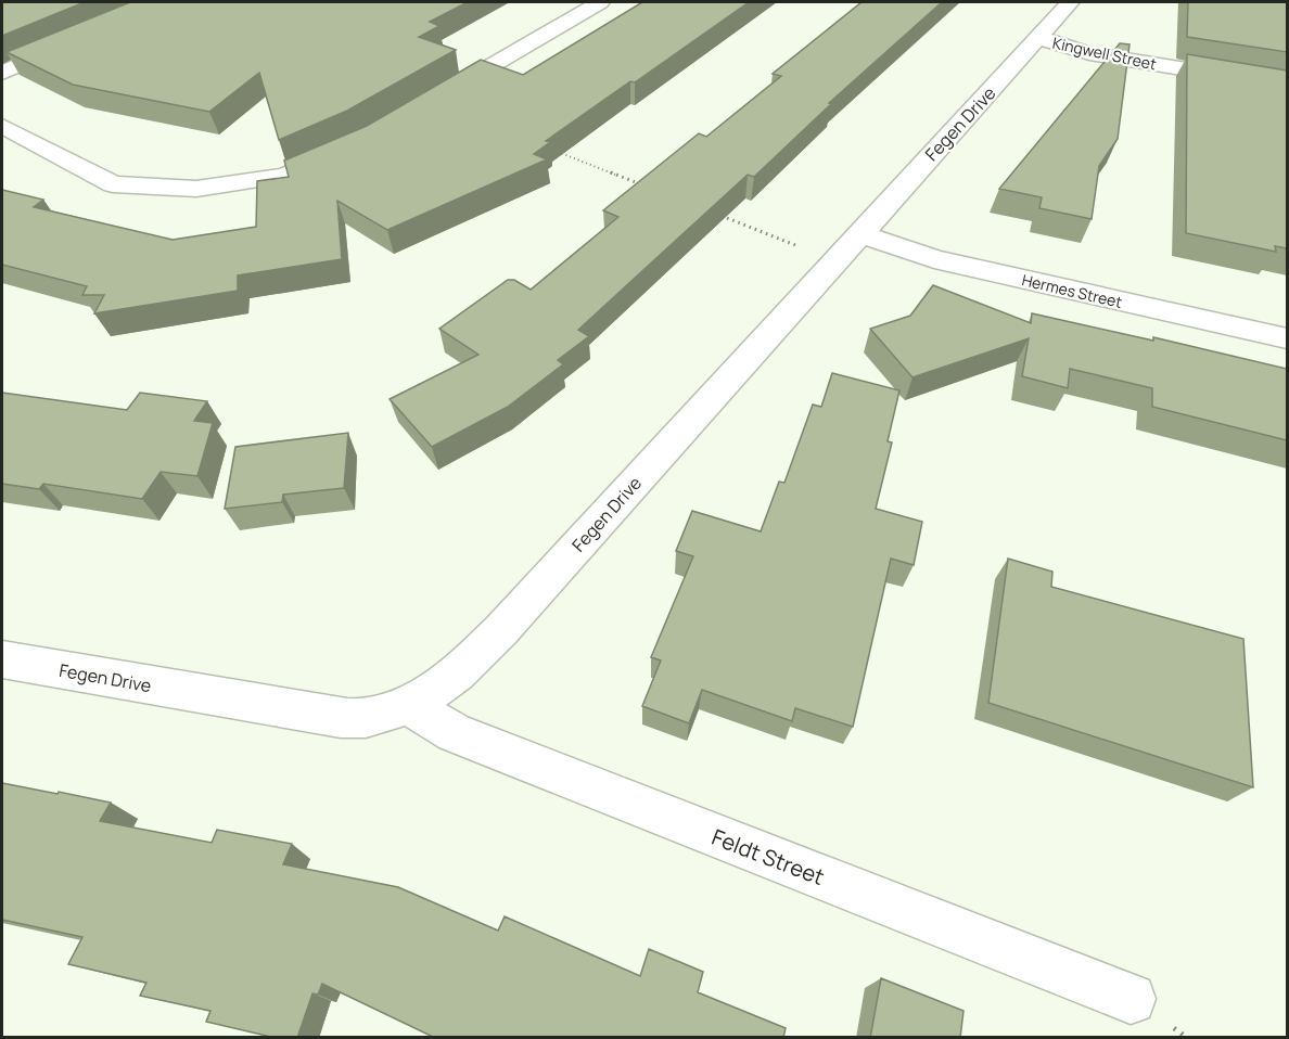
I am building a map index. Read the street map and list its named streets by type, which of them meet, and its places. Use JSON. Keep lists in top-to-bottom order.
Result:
{
  "streets": {
    "street": [
      "Kingwell Street",
      "Fegen Drive",
      "Hermes Street",
      "Feldt Street"
    ]
  },
  "crossings": [
    ["Kingwell Street", "Fegen Drive"],
    ["Fegen Drive", "Hermes Street"],
    ["Fegen Drive", "Feldt Street"]
  ]
}
